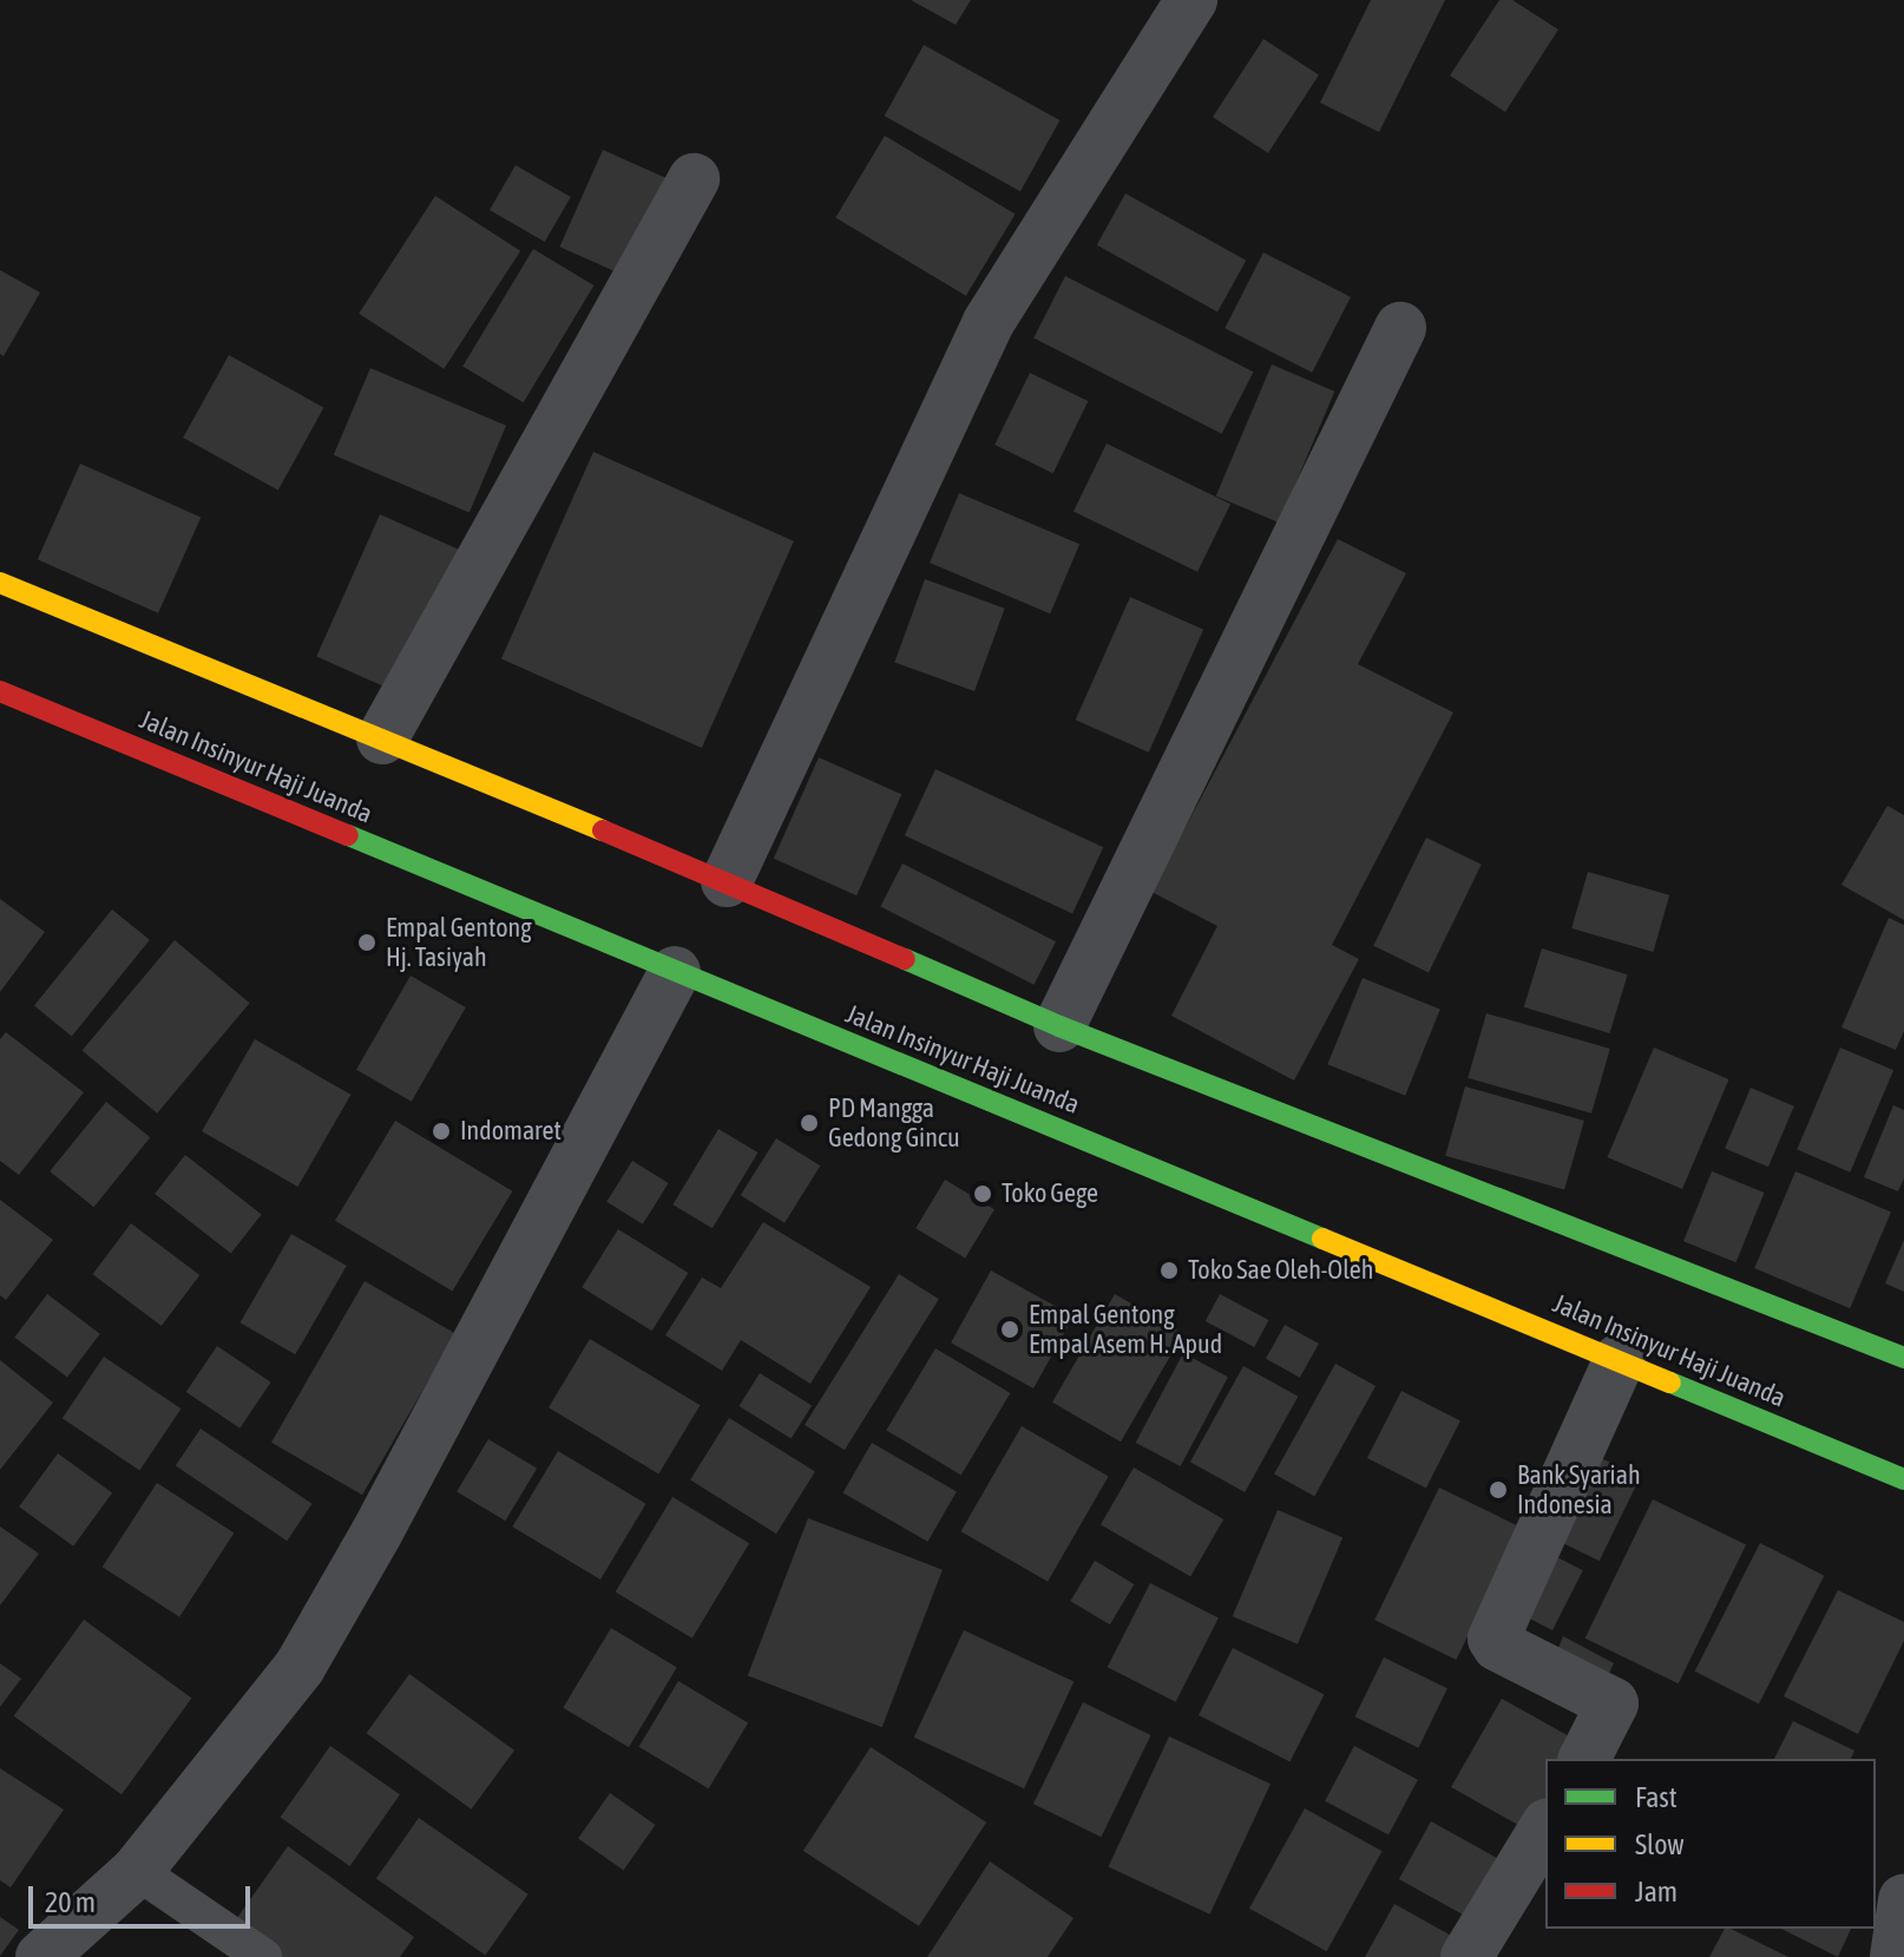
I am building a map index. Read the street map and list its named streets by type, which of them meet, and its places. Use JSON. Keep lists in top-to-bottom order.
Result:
{
  "streets": {
    "highway": ["Jalan Insinyur Haji Juanda"]
  },
  "places": [
    "Empal Gentong Hj. Tasiyah",
    "PD Mangga Gedong Gincu",
    "Indomaret",
    "Toko Gege",
    "Toko Sae Oleh-Oleh",
    "Empal Gentong Empal Asem H. Apud",
    "Bank Syariah Indonesia"
  ],
  "legend": ["Fast", "Slow", "Jam"],
  "scale_bar": "20 m"
}
